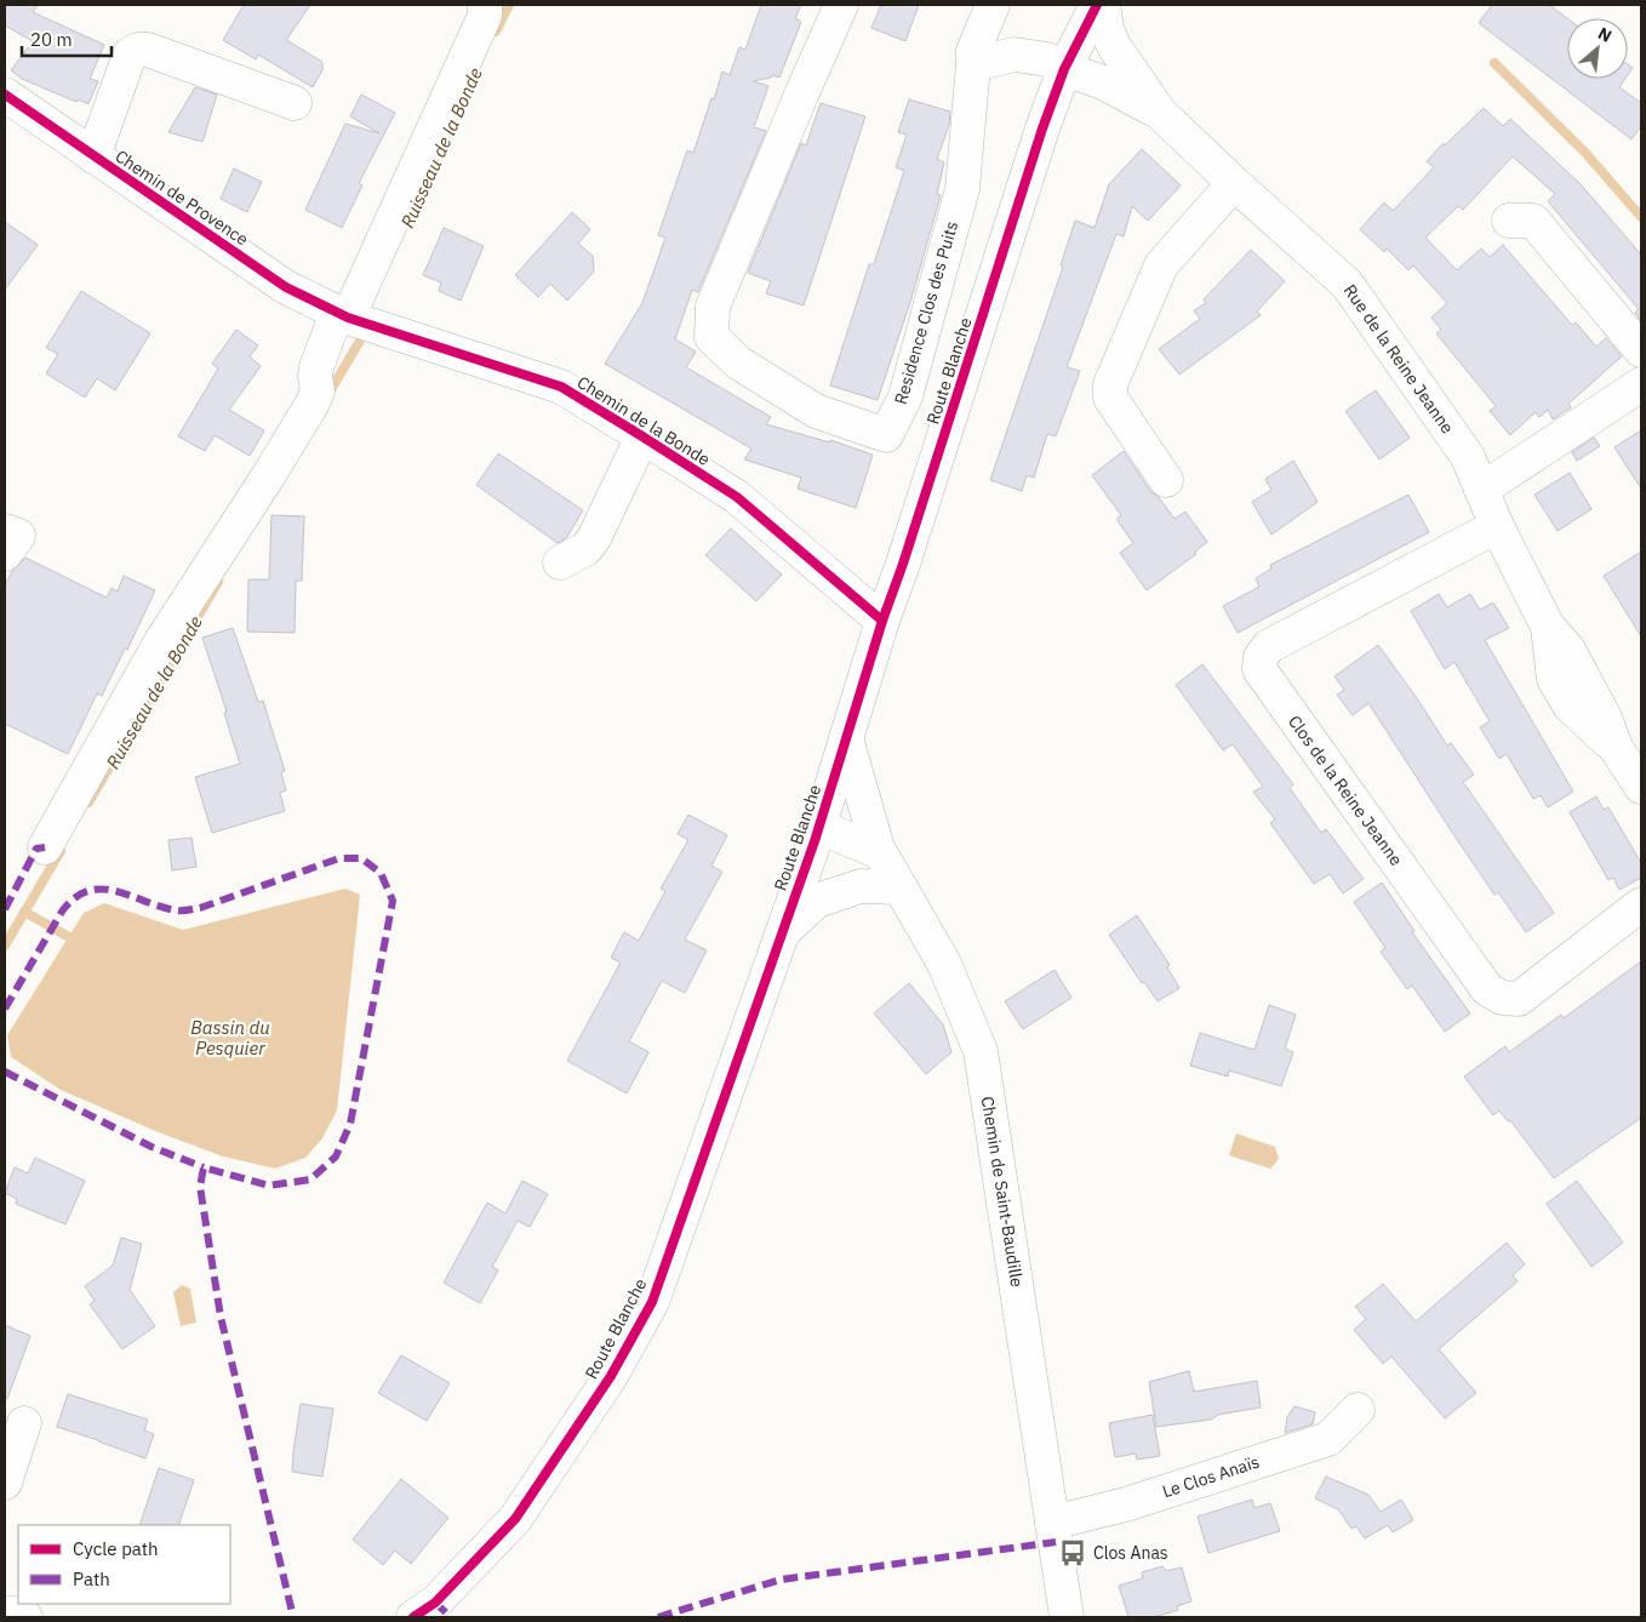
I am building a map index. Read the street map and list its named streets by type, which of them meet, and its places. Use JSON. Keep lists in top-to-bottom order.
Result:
{
  "streets": {
    "street": [
      "Chemin de Provence",
      "Residence Clos des Puits",
      "Rue de la Reine Jeanne",
      "Route Blanche",
      "Chemin de la Bonde",
      "Clos de la Reine Jeanne",
      "Chemin de Saint-Baudille",
      "Le Clos Anaïs"
    ]
  },
  "crossings": [
    ["Chemin de Provence", "Chemin de la Bonde"],
    ["Rue de la Reine Jeanne", "Route Blanche"],
    ["Rue de la Reine Jeanne", "Clos de la Reine Jeanne"],
    ["Route Blanche", "Chemin de la Bonde"],
    ["Route Blanche", "Chemin de Saint-Baudille"],
    ["Chemin de Saint-Baudille", "Le Clos Anaïs"]
  ],
  "water": ["Ruisseau de la Bonde", "Bassin du Pesquier"],
  "places": {
    "bus stop": ["Clos Anas"]
  },
  "legend": ["Cycle path", "Path"],
  "scale_bar": "20 m",
  "north": "top right"
}
